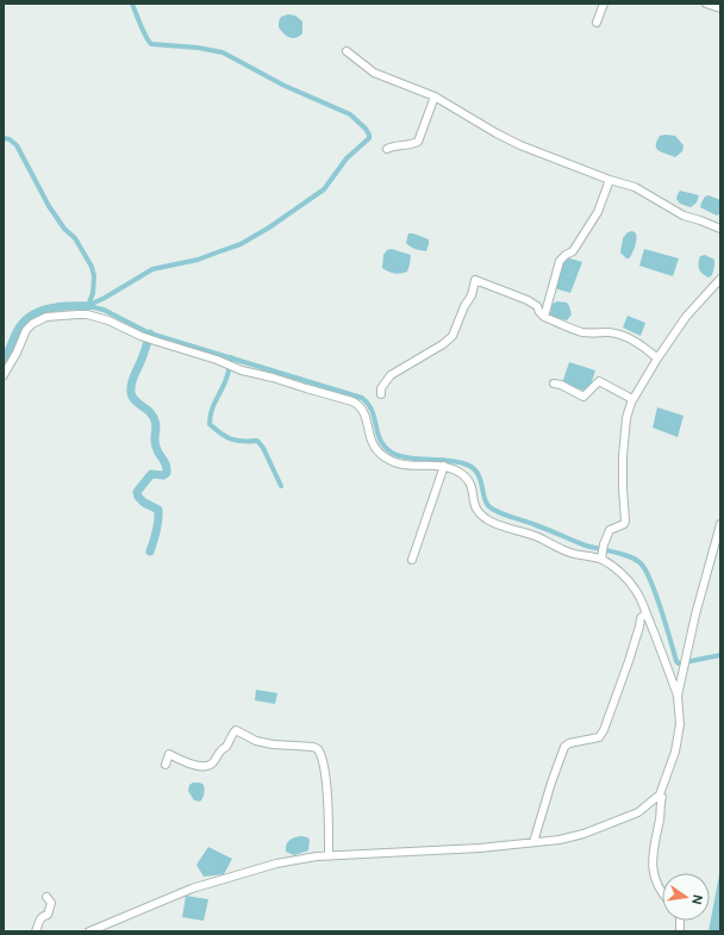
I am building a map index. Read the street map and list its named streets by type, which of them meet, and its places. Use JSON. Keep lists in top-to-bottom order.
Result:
{
  "north": "right"
}
